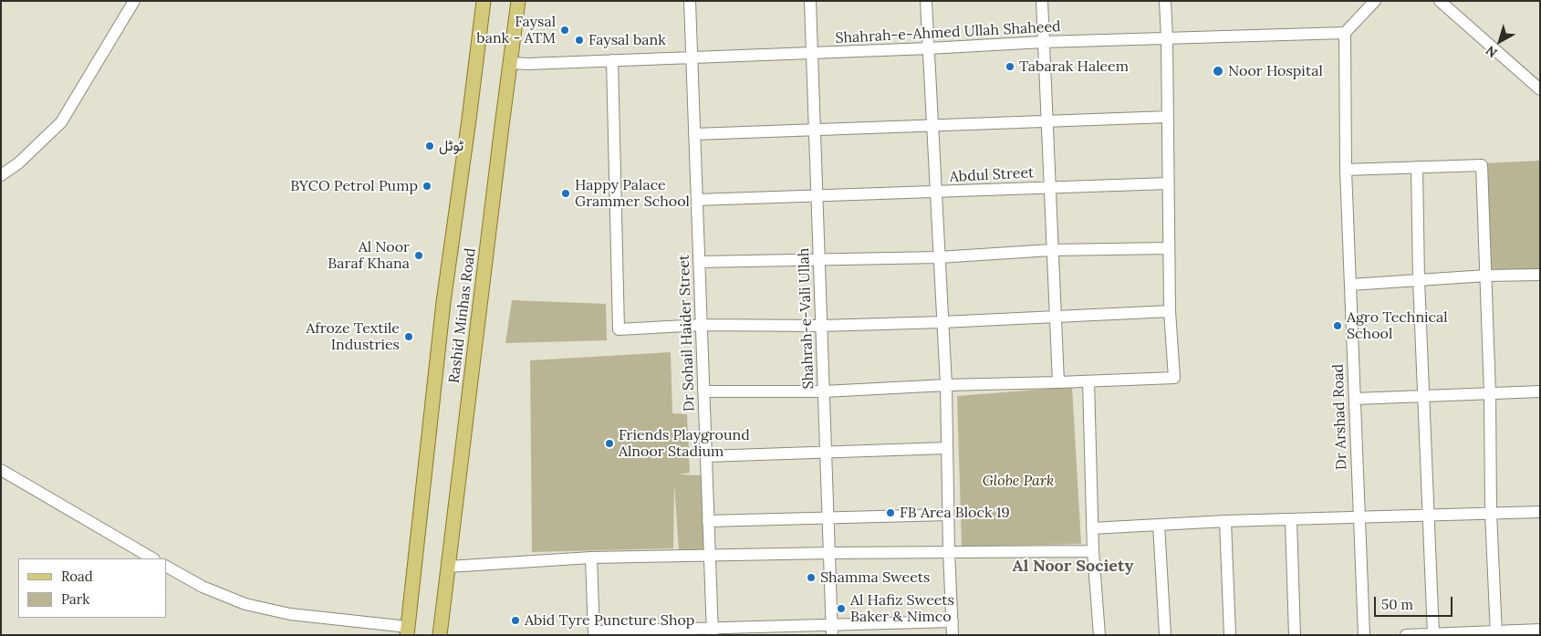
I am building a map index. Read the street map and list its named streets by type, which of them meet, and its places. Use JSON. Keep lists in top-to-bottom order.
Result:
{
  "streets": {
    "main road": ["Rashid Minhas Road"],
    "street": [
      "Shahrah-e-Ahmed Ullah Shaheed",
      "Abdul Street",
      "Shahrah-e-Vali Ullah",
      "Dr Sohail Haider Street",
      "Dr Arshad Road"
    ]
  },
  "crossings": [
    ["Shahrah-e-Ahmed Ullah Shaheed", "Rashid Minhas Road"],
    ["Shahrah-e-Ahmed Ullah Shaheed", "Shahrah-e-Vali Ullah"],
    ["Shahrah-e-Ahmed Ullah Shaheed", "Dr Sohail Haider Street"],
    ["Shahrah-e-Ahmed Ullah Shaheed", "Dr Arshad Road"],
    ["Abdul Street", "Shahrah-e-Vali Ullah"],
    ["Abdul Street", "Dr Sohail Haider Street"]
  ],
  "districts": ["Al Noor Society"],
  "parks": ["Globe Park"],
  "places": [
    "Faysal bank - ATM",
    "Faysal bank",
    "Tabarak Haleem",
    "Noor Hospital",
    "ٹوٹل",
    "BYCO Petrol Pump",
    "Happy Palace Grammer School",
    "Al Noor Baraf Khana",
    "Agro Technical School",
    "Afroze Textile Industries",
    "Friends Playground Alnoor Stadium",
    "FB Area Block 19",
    "Shamma Sweets",
    "Al Hafiz Sweets Baker & Nimco",
    "Abid Tyre Puncture Shop"
  ],
  "legend": ["Road", "Park"],
  "scale_bar": "50 m",
  "north": "bottom left"
}
